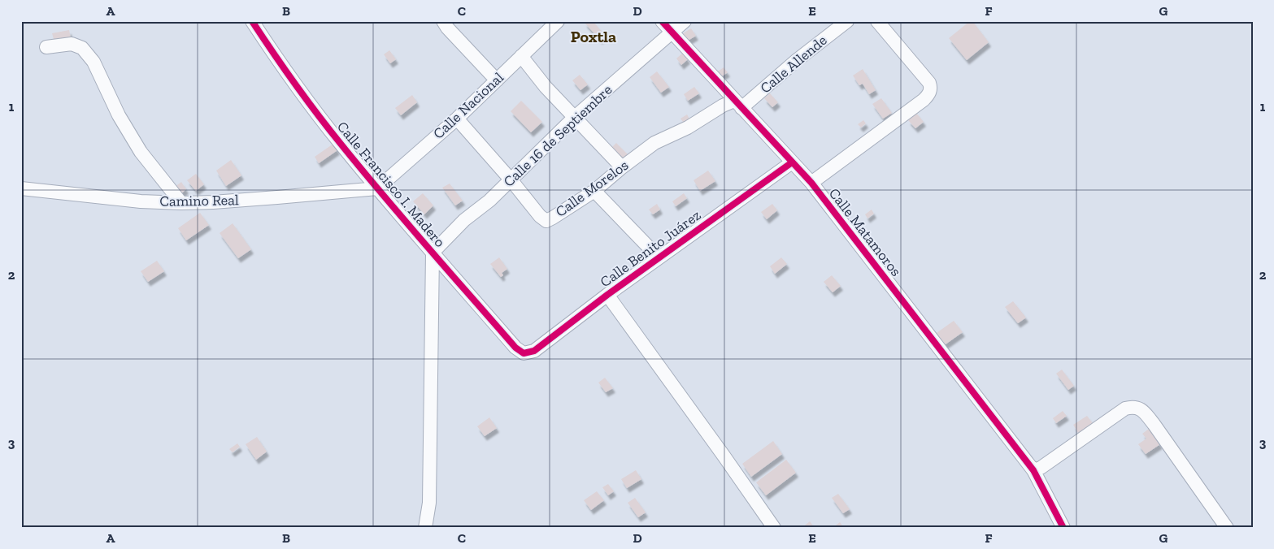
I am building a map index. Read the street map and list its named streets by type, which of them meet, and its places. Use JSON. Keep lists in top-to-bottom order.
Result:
{
  "streets": {
    "street": [
      "Calle Allende",
      "Calle Nacional",
      "Calle 16 de Septiembre",
      "Calle Francisco I. Madero",
      "Calle Morelos",
      "Camino Real",
      "Calle Matamoros",
      "Calle Benito Juárez"
    ]
  },
  "crossings": [
    ["Calle Allende", "Calle Morelos"],
    ["Calle Allende", "Calle Matamoros"],
    ["Calle Nacional", "Calle Francisco I. Madero"],
    ["Calle Nacional", "Calle Morelos"],
    ["Calle Nacional", "Camino Real"],
    ["Calle 16 de Septiembre", "Calle Francisco I. Madero"],
    ["Calle 16 de Septiembre", "Calle Morelos"],
    ["Calle 16 de Septiembre", "Calle Matamoros"],
    ["Calle Francisco I. Madero", "Camino Real"],
    ["Calle Francisco I. Madero", "Calle Benito Juárez"],
    ["Calle Morelos", "Calle Matamoros"],
    ["Calle Matamoros", "Calle Benito Juárez"]
  ],
  "districts": ["Poxtla"],
  "grid": {
    "columns": [
      "A",
      "B",
      "C",
      "D",
      "E",
      "F",
      "G"
    ],
    "rows": ["1", "2", "3"]
  }
}
